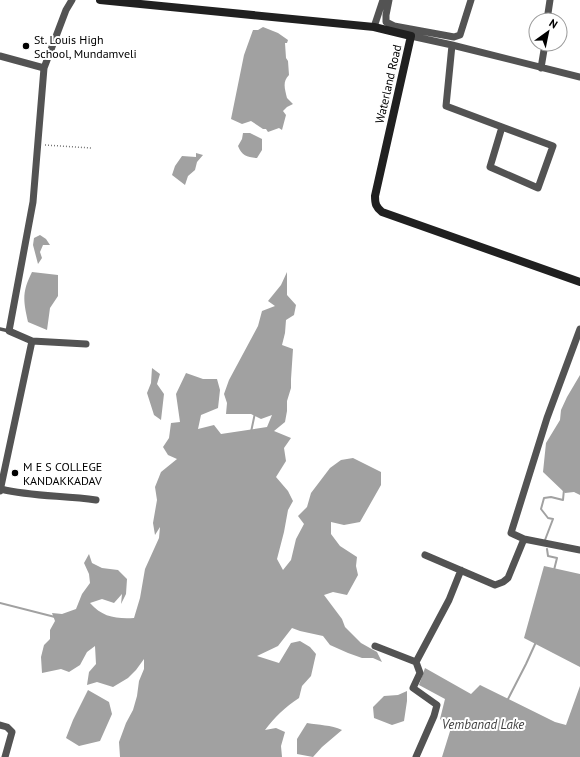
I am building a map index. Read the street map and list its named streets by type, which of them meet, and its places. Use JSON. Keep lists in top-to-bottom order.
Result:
{
  "streets": {
    "main road": ["Waterland Road"]
  },
  "water": ["Vembanad Lake"],
  "places": ["St. Louis High School, Mundamveli", "M E S COLLEGE KANDAKKADAV"],
  "north": "top right"
}
